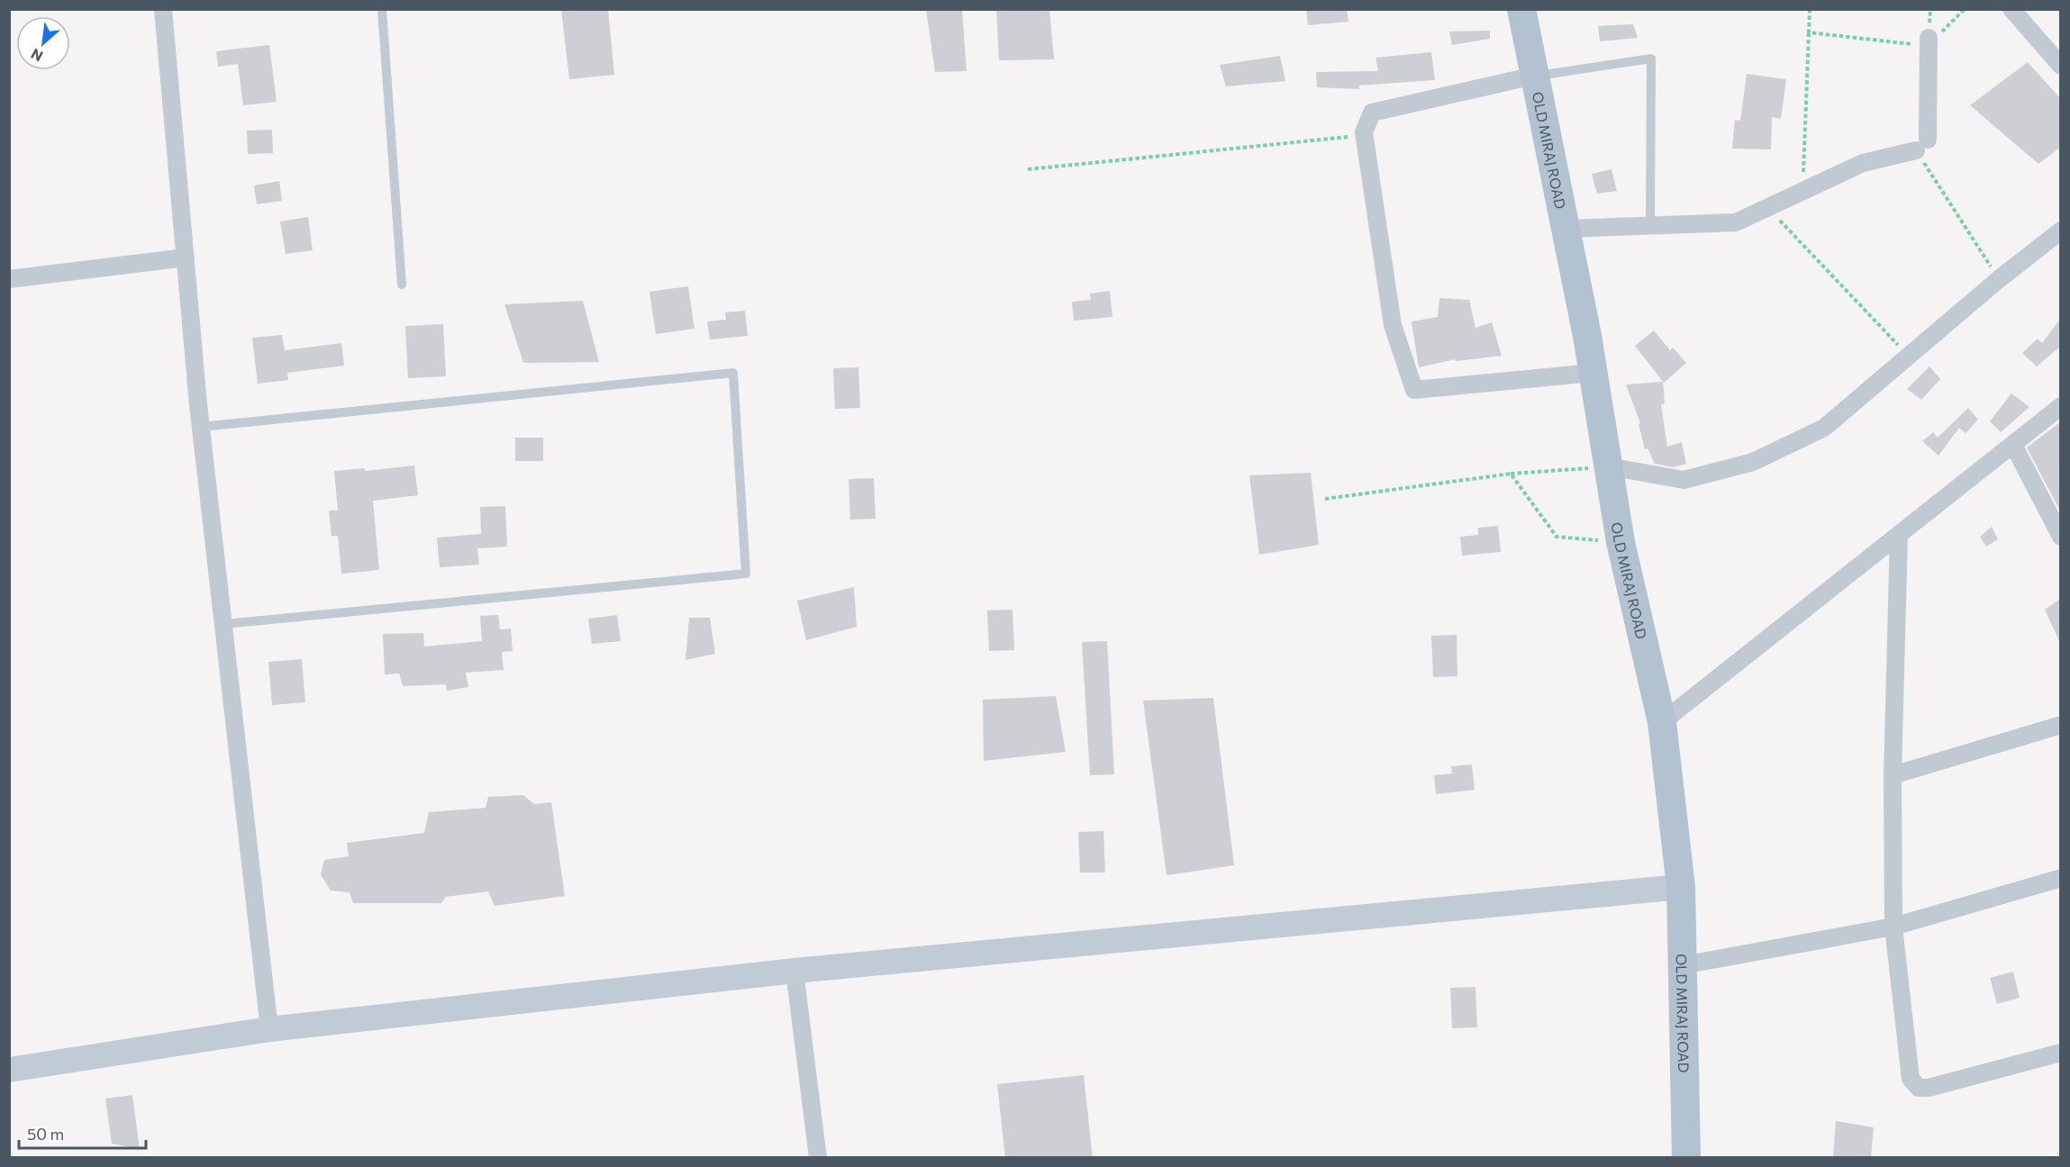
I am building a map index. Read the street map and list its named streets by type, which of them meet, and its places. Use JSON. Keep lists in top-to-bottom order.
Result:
{
  "streets": {
    "main road": ["OLD MIRAJ ROAD"]
  },
  "scale_bar": "50 m",
  "north": "bottom left"
}
